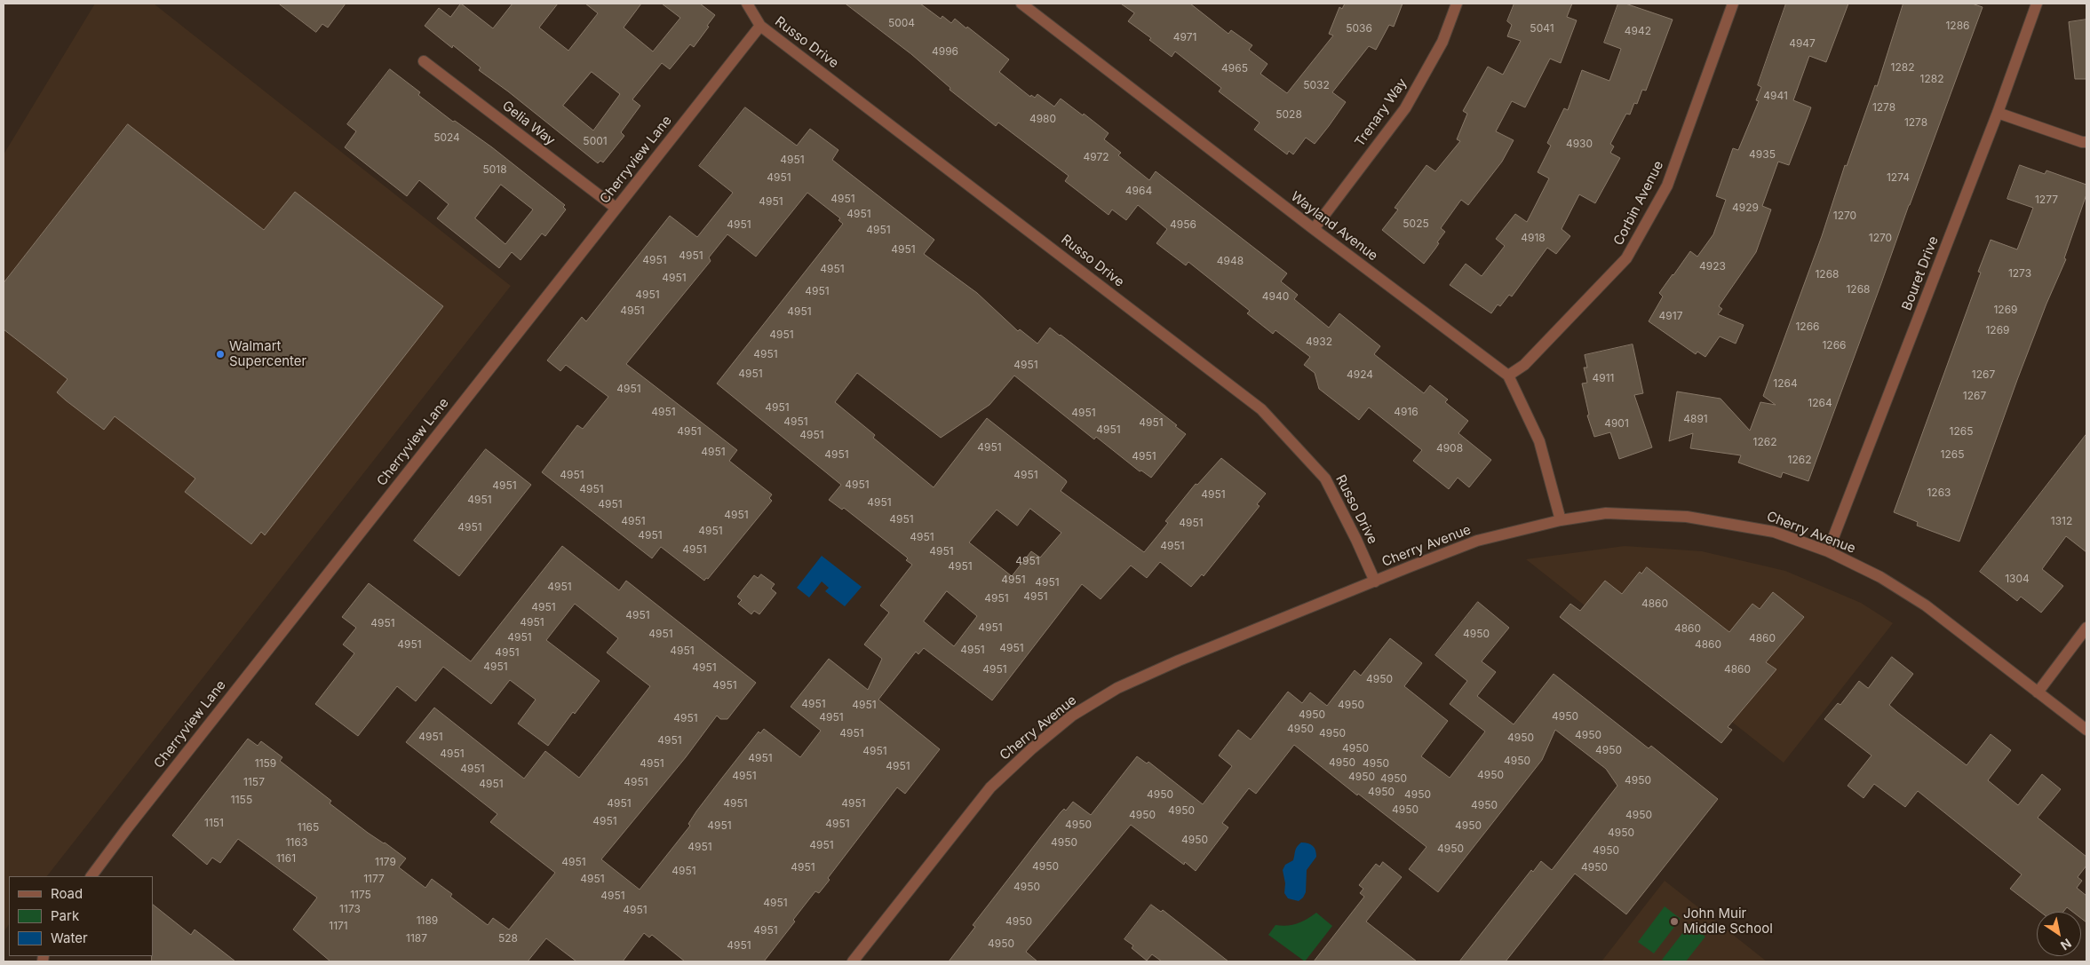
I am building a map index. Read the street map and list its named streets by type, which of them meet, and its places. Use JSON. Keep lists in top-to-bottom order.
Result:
{
  "streets": {
    "street": [
      "Russo Drive",
      "Trenary Way",
      "Gelia Way",
      "Cherryview Lane",
      "Corbin Avenue",
      "Wayland Avenue",
      "Bouret Drive",
      "Cherry Avenue"
    ]
  },
  "crossings": [
    ["Russo Drive", "Cherryview Lane"],
    ["Russo Drive", "Cherry Avenue"],
    ["Trenary Way", "Wayland Avenue"],
    ["Gelia Way", "Cherryview Lane"],
    ["Corbin Avenue", "Wayland Avenue"],
    ["Wayland Avenue", "Cherry Avenue"],
    ["Bouret Drive", "Cherry Avenue"]
  ],
  "places": ["Walmart Supercenter", "John Muir Middle School"],
  "house_numbers": [
    "5004",
    "1286",
    "5036",
    "5041",
    "4942",
    "4971",
    "4947",
    "4996",
    "1282",
    "4965",
    "1282",
    "5032",
    "4941",
    "1278",
    "5028",
    "4980",
    "1278",
    "5024",
    "5001",
    "4930",
    "4935",
    "4972",
    "4951",
    "5018",
    "4951",
    "1274",
    "4964",
    "4951",
    "1277",
    "4951",
    "4929",
    "4951",
    "1270",
    "5025",
    "4951",
    "4956",
    "4951",
    "4918",
    "1270",
    "4951",
    "4951",
    "4951",
    "4948",
    "4923",
    "4951",
    "1273",
    "1268",
    "4951",
    "1268",
    "4951",
    "4951",
    "4940",
    "1269",
    "4951",
    "4951",
    "4917",
    "1266",
    "1269",
    "4951",
    "4932",
    "1266",
    "4951",
    "4951",
    "4951",
    "4924",
    "1267",
    "4911",
    "1264",
    "4951",
    "1267",
    "1264",
    "4951",
    "4951",
    "4916",
    "4951",
    "4891",
    "4951",
    "4951",
    "4901",
    "4951",
    "4951",
    "1265",
    "4951",
    "1262",
    "4951",
    "4908",
    "4951",
    "4951",
    "1265",
    "4951",
    "1262",
    "4951",
    "4951",
    "4951",
    "4951",
    "4951",
    "1263",
    "4951",
    "4951",
    "4951",
    "4951",
    "4951",
    "4951",
    "4951",
    "1312",
    "4951",
    "4951",
    "4951",
    "4951",
    "4951",
    "4951",
    "4951",
    "4951",
    "4951",
    "4951",
    "1304",
    "4951",
    "4951",
    "4951",
    "4951",
    "4951",
    "4860",
    "4951",
    "4951",
    "4951",
    "4951",
    "4951",
    "4860",
    "4951",
    "4950",
    "4951",
    "4860",
    "4951",
    "4860",
    "4951",
    "4951",
    "4951",
    "4951",
    "4951",
    "4951",
    "4951",
    "4860",
    "4950",
    "4951",
    "4951",
    "4951",
    "4950",
    "4950",
    "4950",
    "4951",
    "4951",
    "4950",
    "4951",
    "4950",
    "4950",
    "4951",
    "4950",
    "4951",
    "4950",
    "4950",
    "4951",
    "4951",
    "4951",
    "4950",
    "4950",
    "1159",
    "4951",
    "4950",
    "4951",
    "4951",
    "4950",
    "4951",
    "4950",
    "4950",
    "4950",
    "1157",
    "4951",
    "4951",
    "4950",
    "4950",
    "4950",
    "1155",
    "4951",
    "4951",
    "4951",
    "4950",
    "4950",
    "4950",
    "4950",
    "4950",
    "4951",
    "1151",
    "4951",
    "4950",
    "4951",
    "4950",
    "1165",
    "4950",
    "4950",
    "1163",
    "4950",
    "4951",
    "4951",
    "4950",
    "4950",
    "1161",
    "1179",
    "4951",
    "4950",
    "4951",
    "4950",
    "4951",
    "1177",
    "4951",
    "4950",
    "1175",
    "4951",
    "4951",
    "1173",
    "4951",
    "1189",
    "4950",
    "1171",
    "4951",
    "1187",
    "528",
    "4950",
    "4951"
  ],
  "legend": ["Road", "Park", "Water"],
  "north": "bottom right"
}
